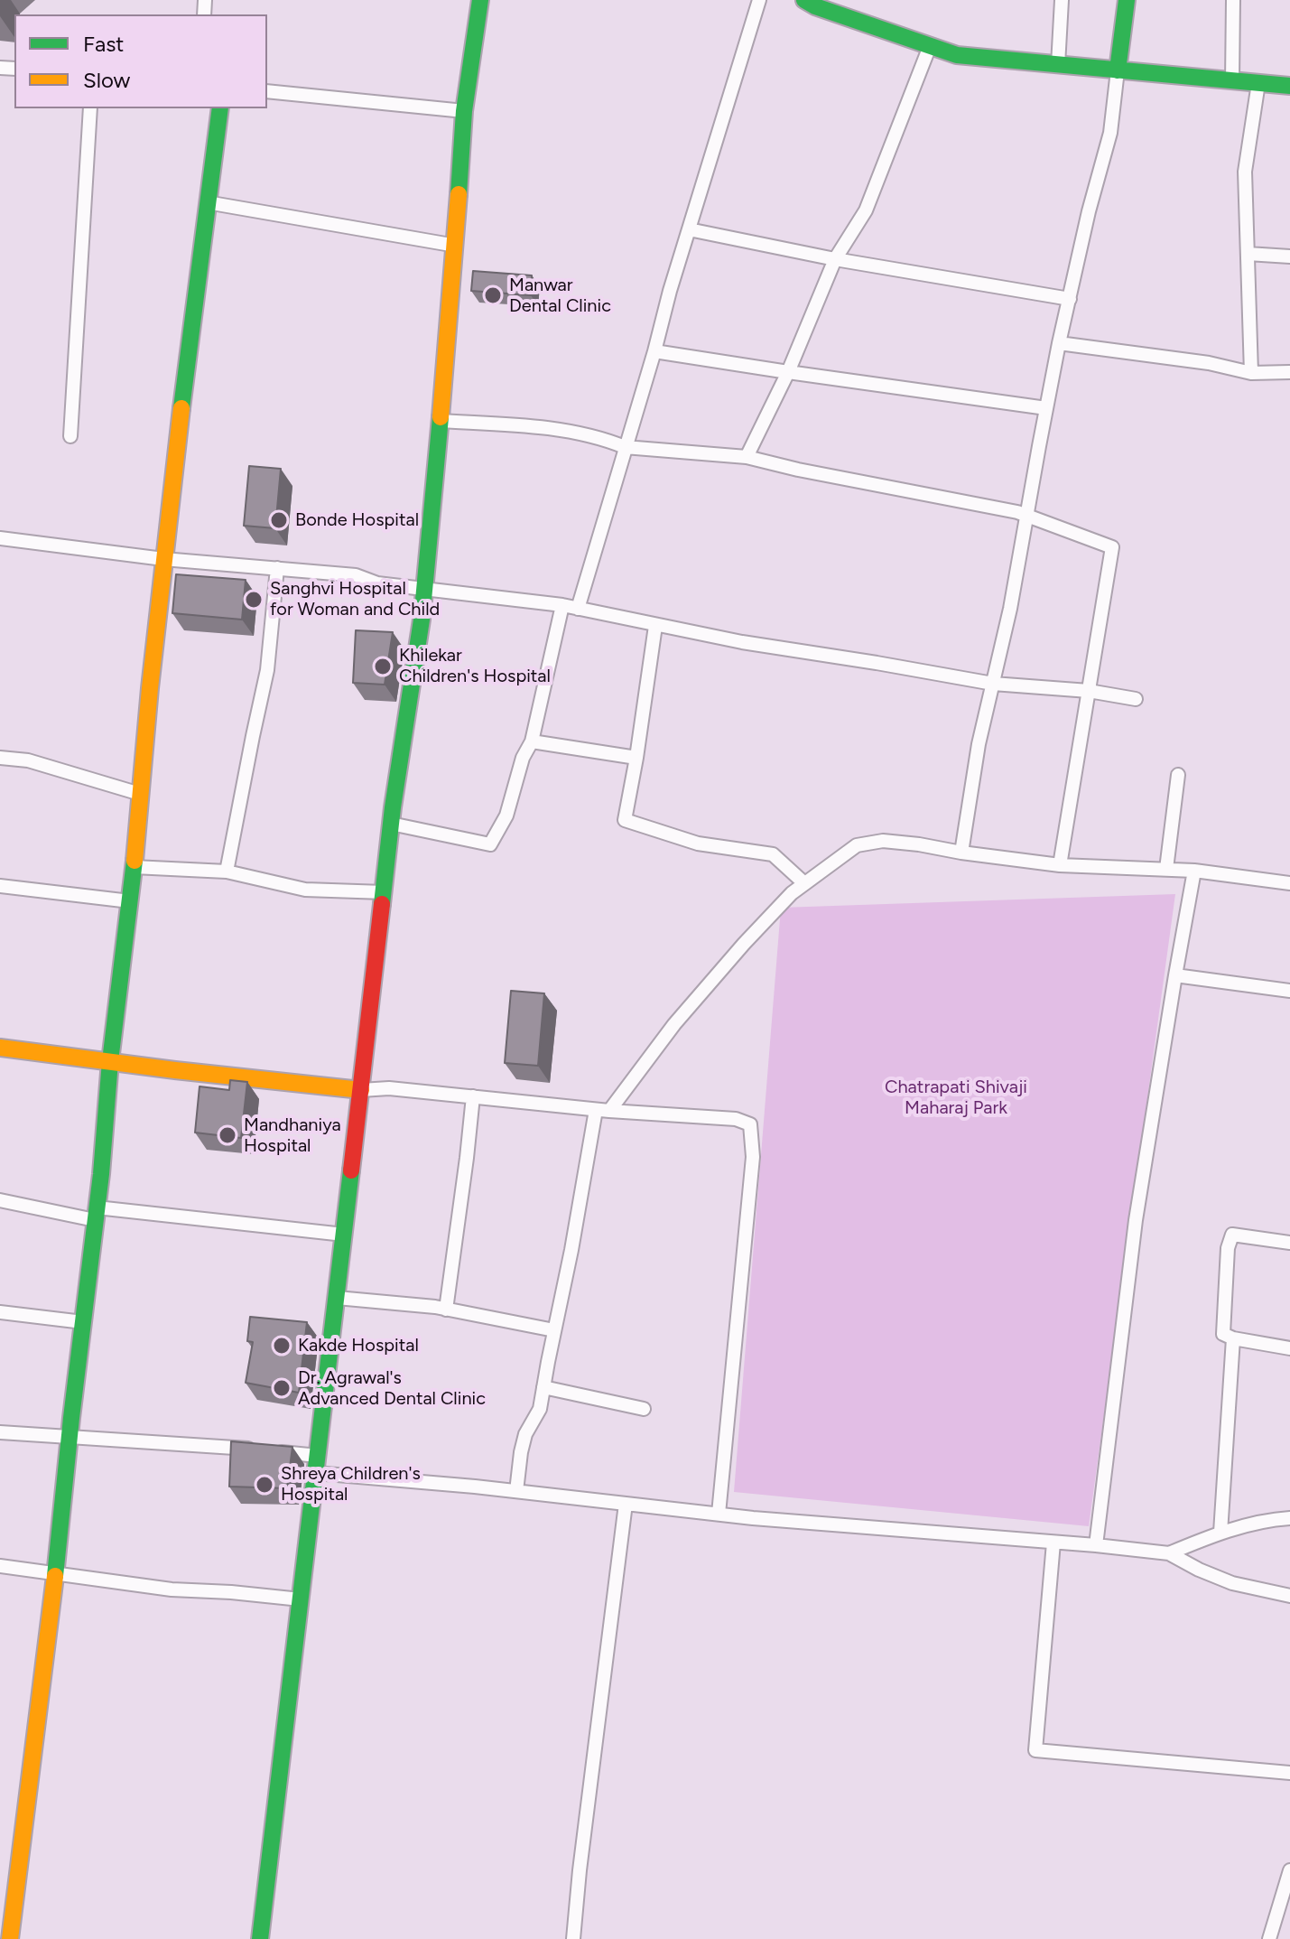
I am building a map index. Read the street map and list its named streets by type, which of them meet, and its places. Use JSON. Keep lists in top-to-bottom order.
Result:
{
  "parks": ["Chatrapati Shivaji Maharaj Park"],
  "places": [
    "Manwar Dental Clinic",
    "Bonde Hospital",
    "Sanghvi Hospital for Woman and Child",
    "Khilekar Children's Hospital",
    "Mandhaniya Hospital",
    "Kakde Hospital",
    "Dr. Agrawal's Advanced Dental Clinic",
    "Shreya Children's Hospital"
  ],
  "legend": ["Fast", "Slow"]
}
